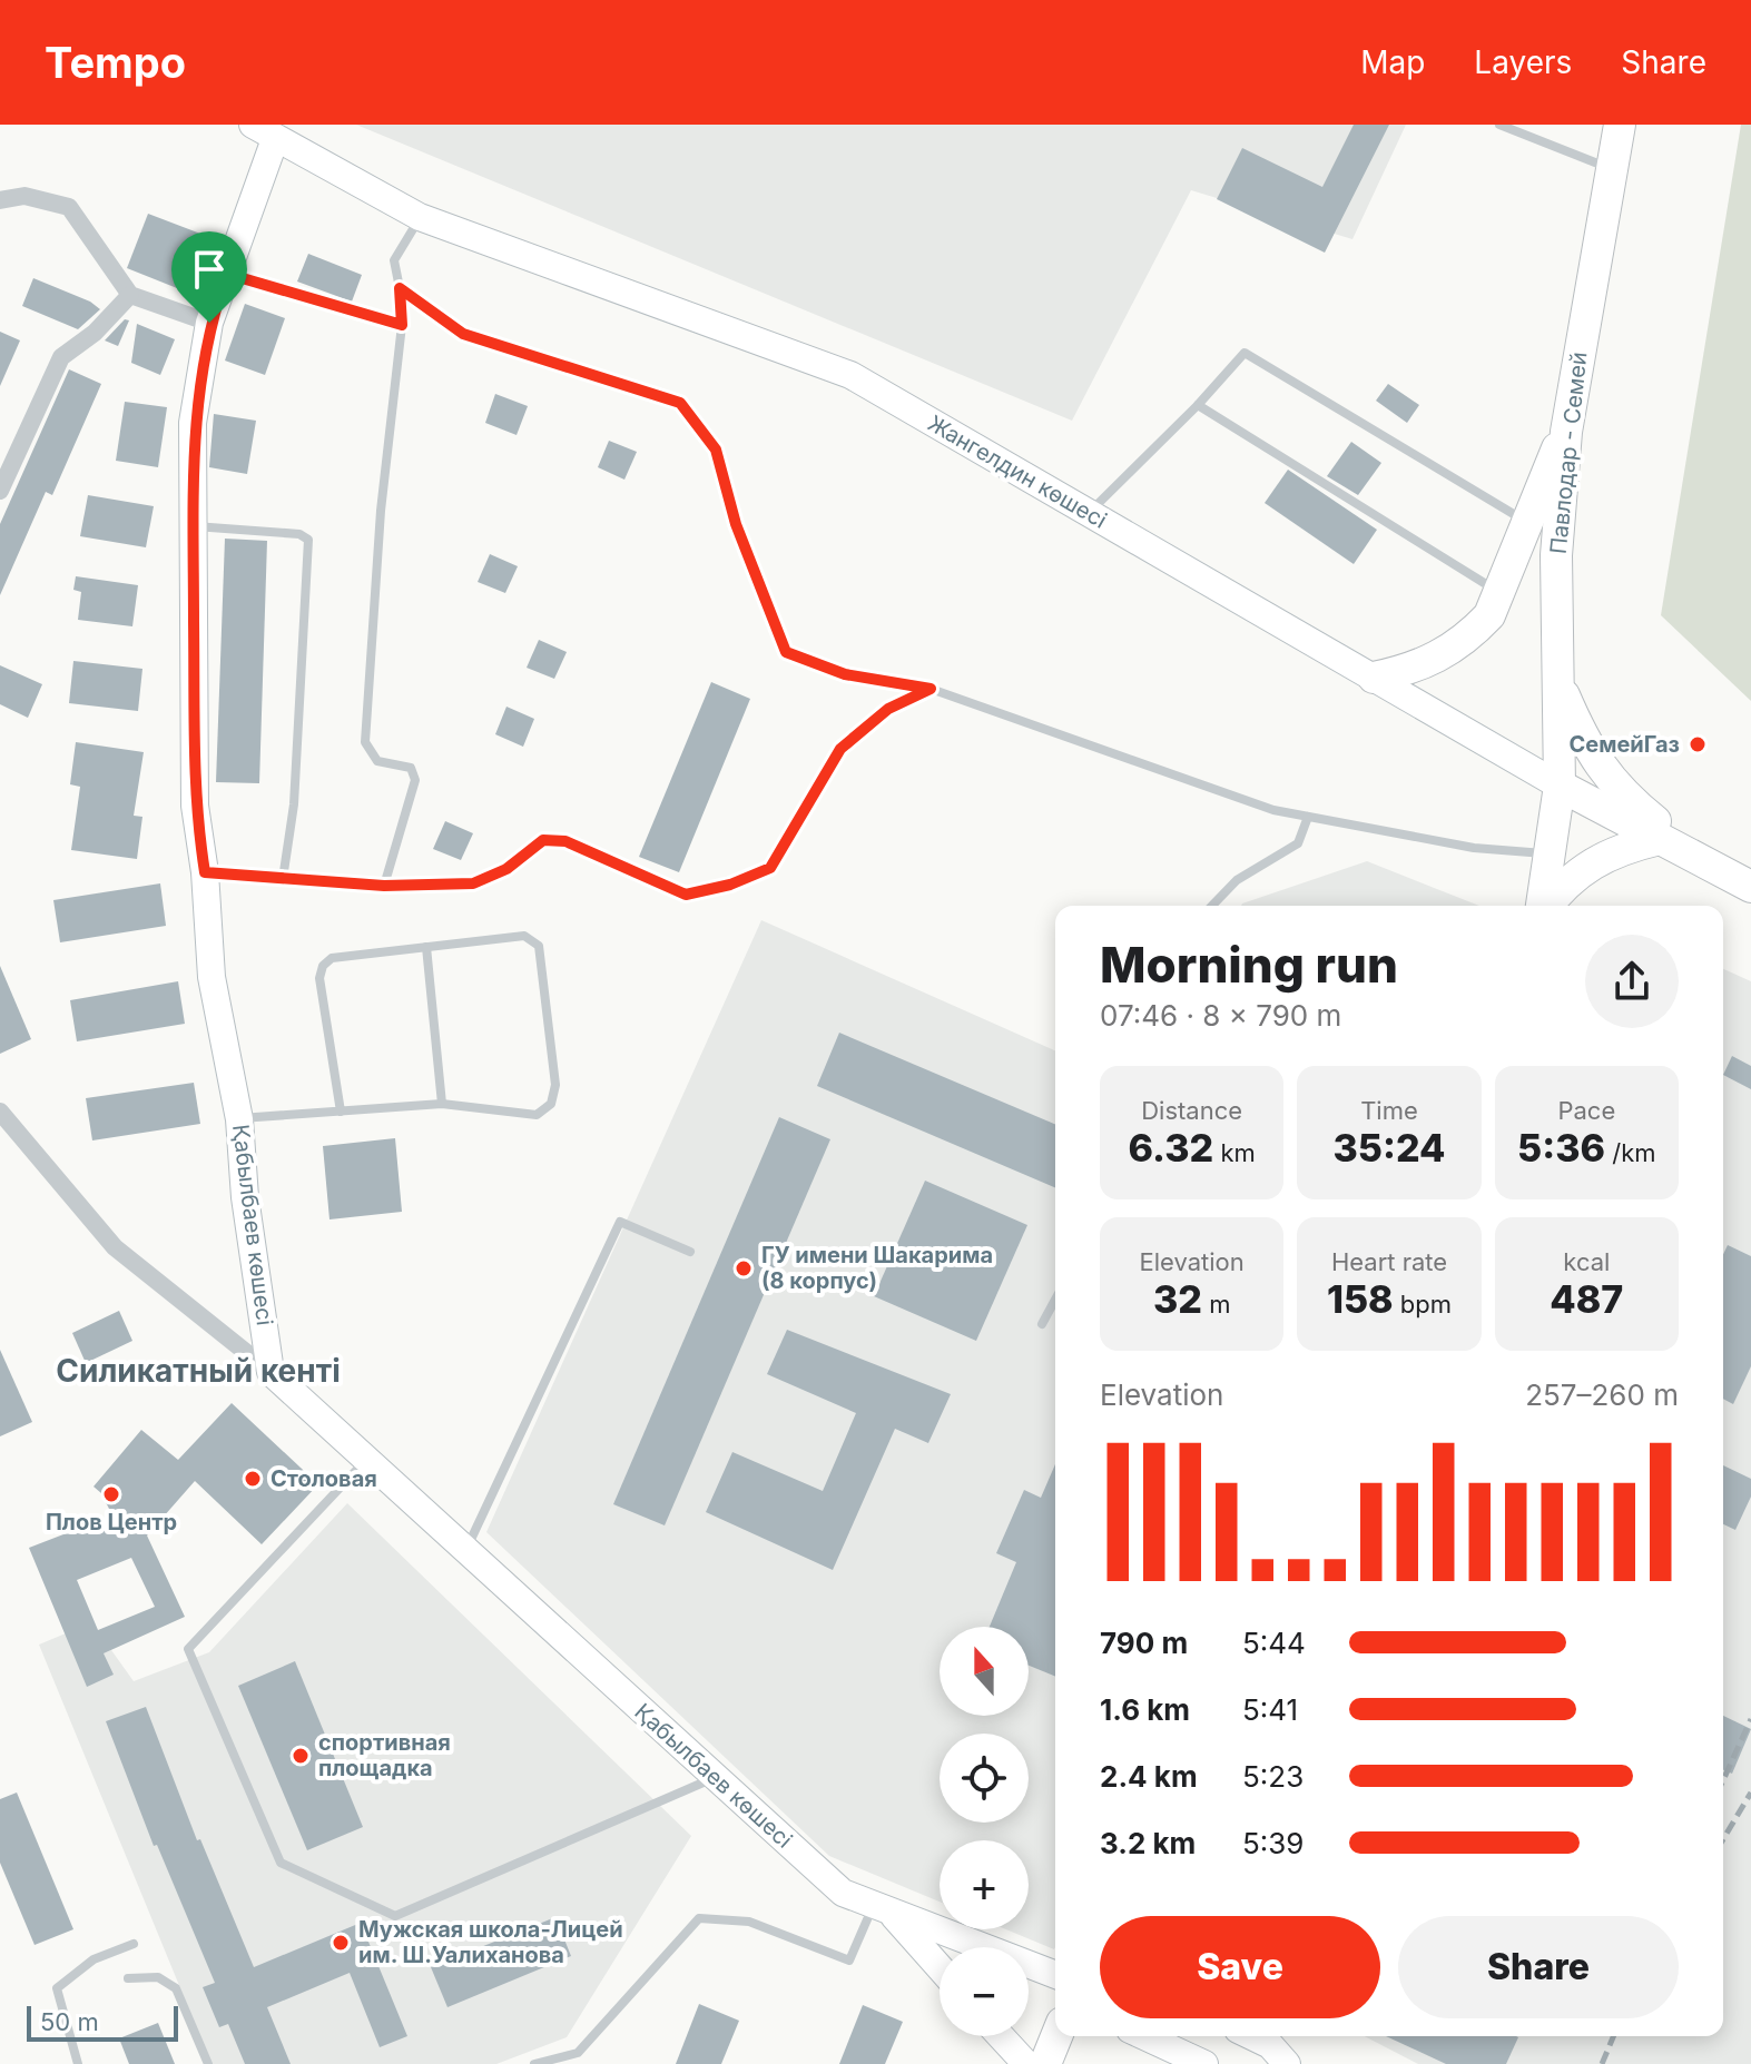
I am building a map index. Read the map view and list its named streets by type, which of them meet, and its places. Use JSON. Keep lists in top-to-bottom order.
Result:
{
  "streets": {
    "highway": ["Павлодар - Семей", "Жангелдин көшесі"],
    "main road": ["Қабылбаев көшесі"]
  },
  "crossings": [
    ["Павлодар - Семей", "Жангелдин көшесі"],
    ["Жангелдин көшесі", "Қабылбаев көшесі"]
  ],
  "districts": ["Силикатный кенті"],
  "places": [
    "СемейГаз",
    "ГУ имени Шакарима (8 корпус)",
    "Столовая",
    "Плов Центр",
    "спортивная площадка",
    "Мужская школа-Лицей им. Ш.Уалиханова"
  ],
  "scale_bar": "50 m",
  "north": "top",
  "page": {
    "header": "Tempo",
    "nav": ["Map", "Layers", "Share"],
    "heading": ["Morning run", "07:46 · 8 × 790 m"],
    "stats": [
      ["Distance", "6.32 km"],
      ["Time", "35:24"],
      ["Pace", "5:36 /km"],
      ["Elevation", "32 m"],
      ["Heart rate", "158 bpm"],
      ["kcal", "487"]
    ],
    "chart": ["Elevation", "257–260 m"],
    "list": [
      {
        "name": "790 m",
        "note": "5:44"
      },
      {
        "name": "1.6 km",
        "note": "5:41"
      },
      {
        "name": "2.4 km",
        "note": "5:23"
      },
      {
        "name": "3.2 km",
        "note": "5:39"
      }
    ],
    "map_buttons": ["+", "−"],
    "buttons": ["Save", "Share"],
    "scale": "50 m"
  }
}
